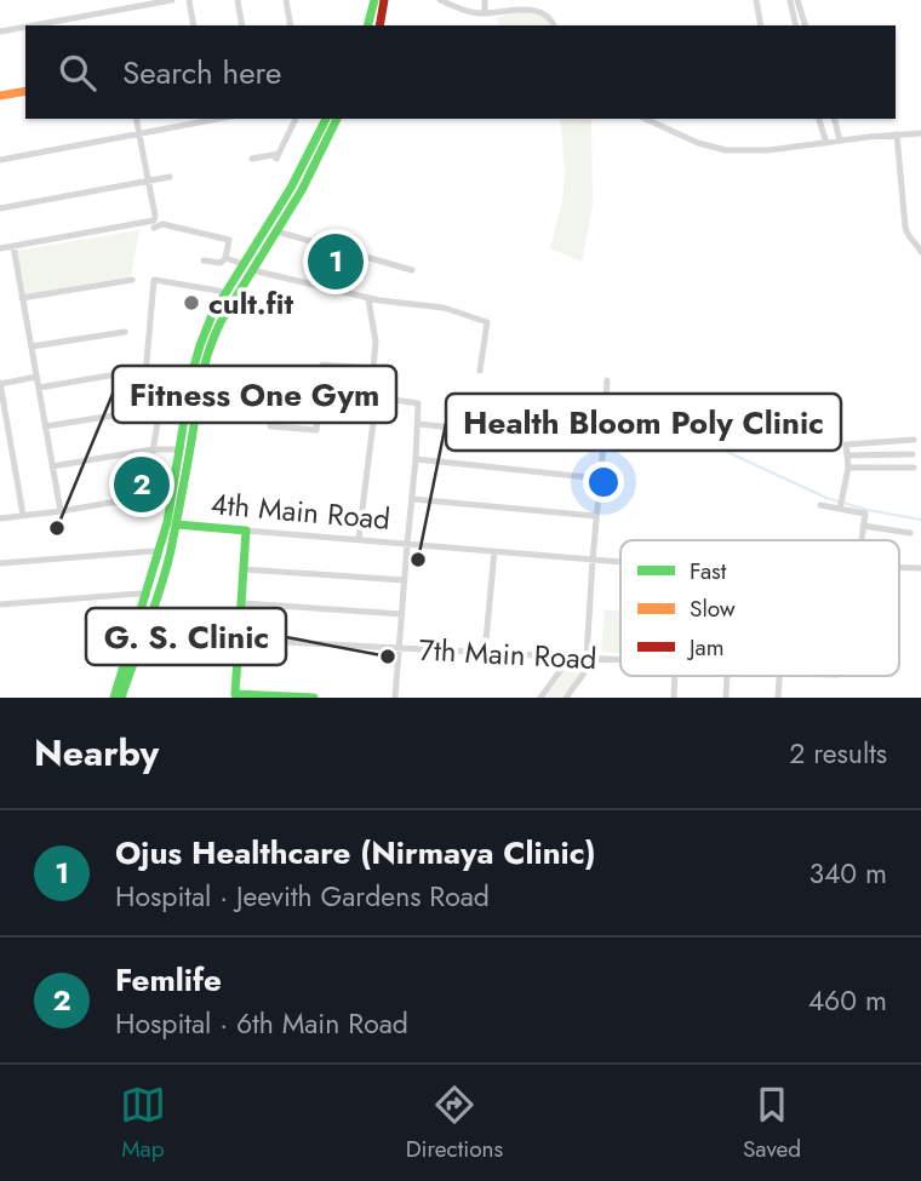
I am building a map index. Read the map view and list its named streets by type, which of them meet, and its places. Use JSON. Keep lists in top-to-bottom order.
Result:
{
  "streets": {
    "main road": ["4th Main Road"],
    "street": ["7th Main Road"]
  },
  "places": [
    "cult.fit",
    "Fitness One Gym",
    "Health Bloom Poly Clinic",
    "G. S. Clinic"
  ],
  "legend": ["Fast", "Slow", "Jam"],
  "page": {
    "search": "Search here",
    "pins": ["1", "2"],
    "heading": ["Nearby", "2 results"],
    "list": [
      {
        "mark": "1",
        "name": "Ojus Healthcare (Nirmaya Clinic)",
        "note": "Hospital · Jeevith Gardens Road",
        "value": "340 m"
      },
      {
        "mark": "2",
        "name": "Femlife",
        "note": "Hospital · 6th Main Road",
        "value": "460 m"
      }
    ],
    "nav": ["Map", "Directions", "Saved"]
  }
}
